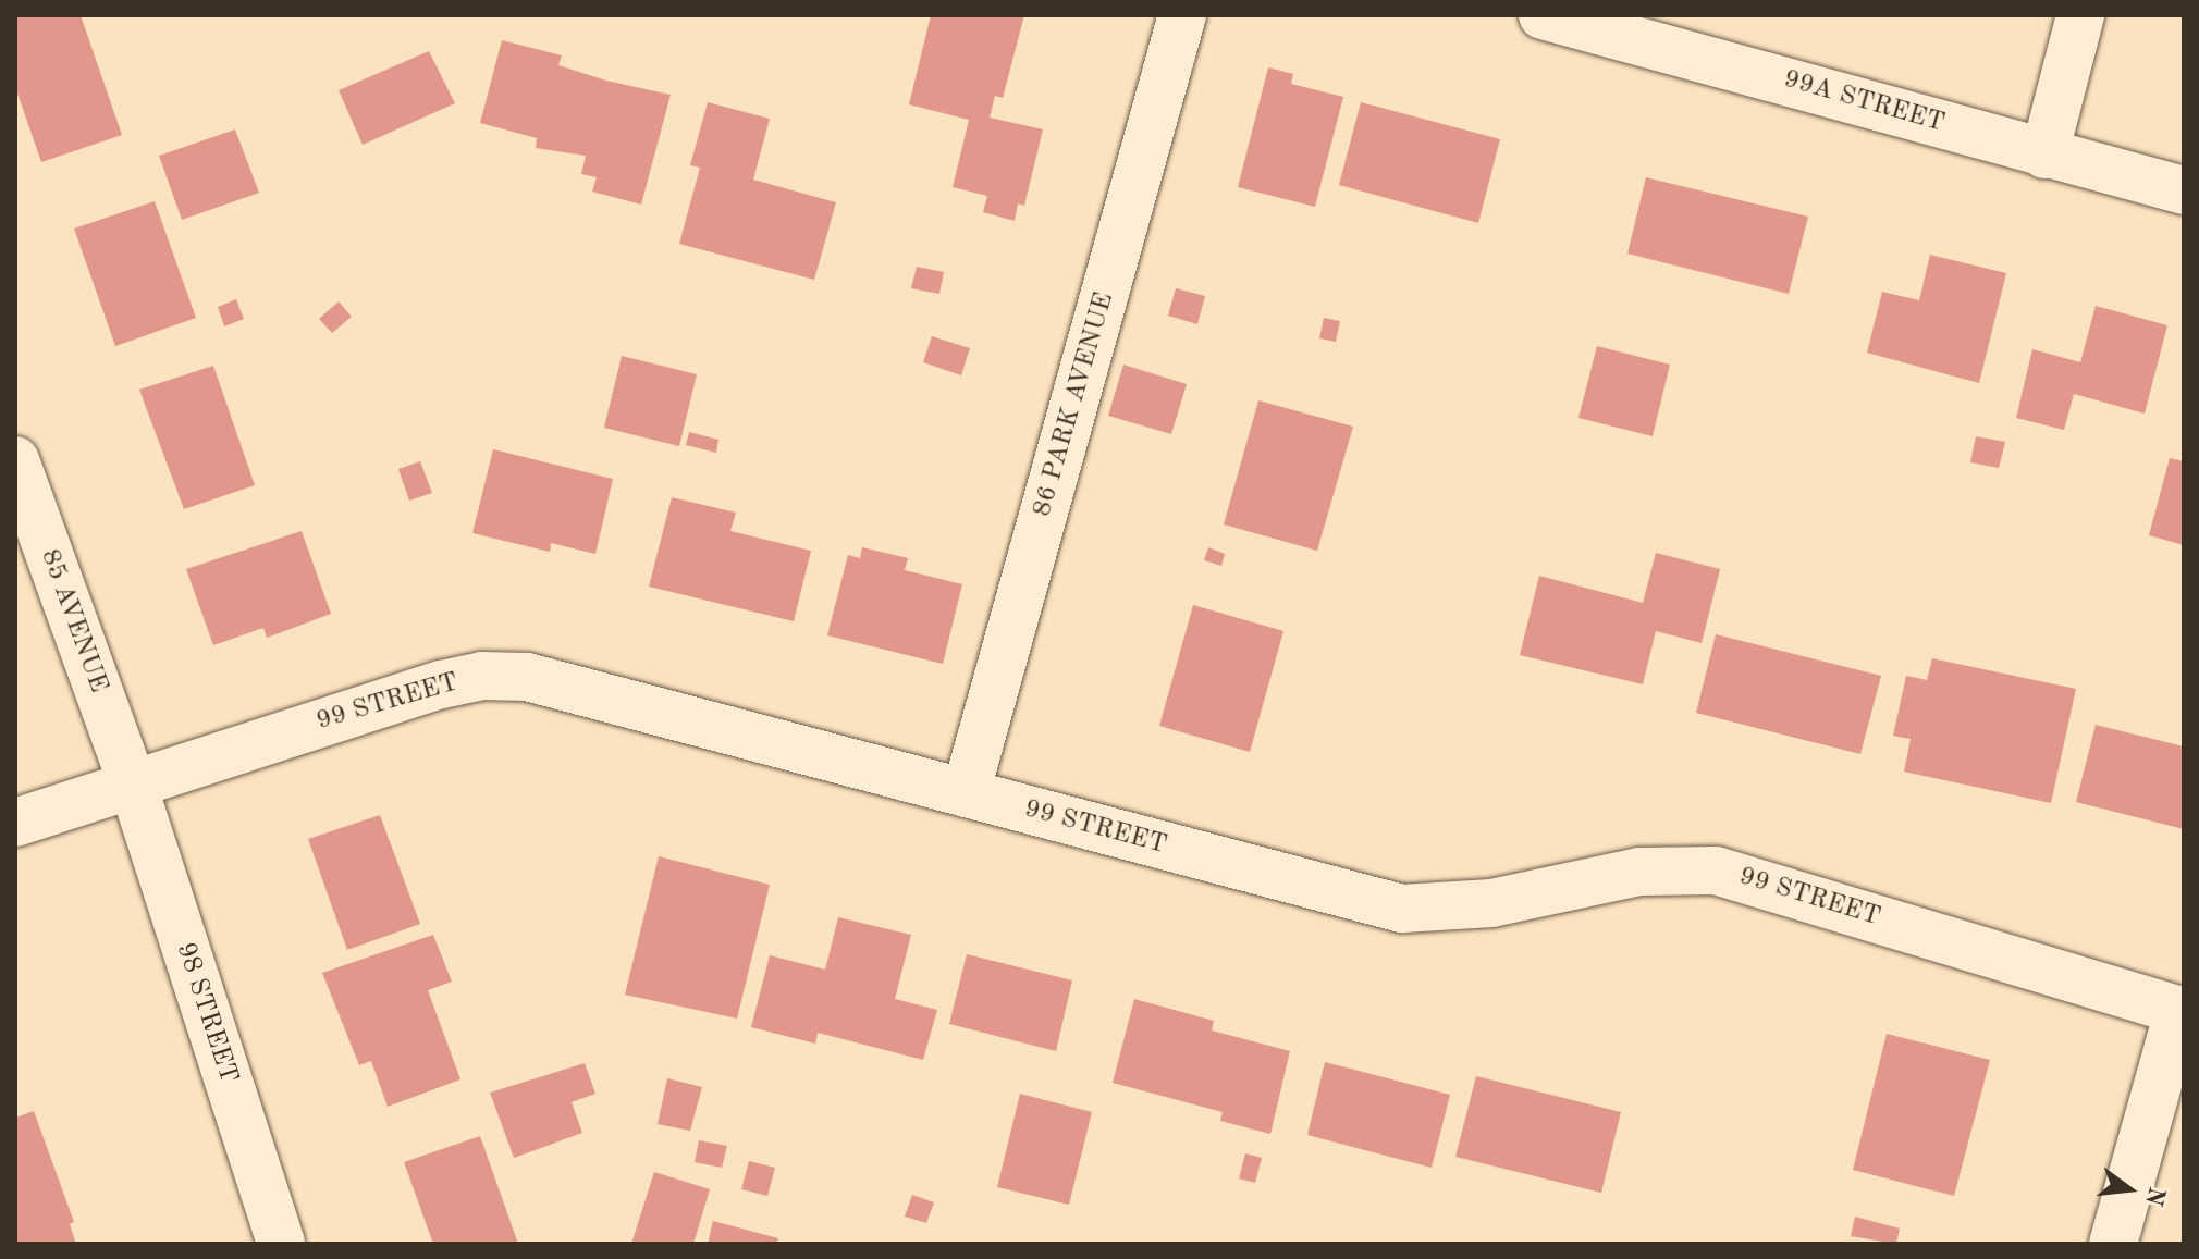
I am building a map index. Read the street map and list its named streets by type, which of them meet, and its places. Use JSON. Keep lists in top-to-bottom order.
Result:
{
  "streets": {
    "street": [
      "99A STREET",
      "86 PARK AVENUE",
      "85 AVENUE",
      "99 STREET",
      "98 STREET"
    ]
  },
  "crossings": [
    ["86 PARK AVENUE", "99 STREET"],
    ["85 AVENUE", "99 STREET"],
    ["85 AVENUE", "98 STREET"],
    ["99 STREET", "98 STREET"]
  ],
  "north": "right"
}
